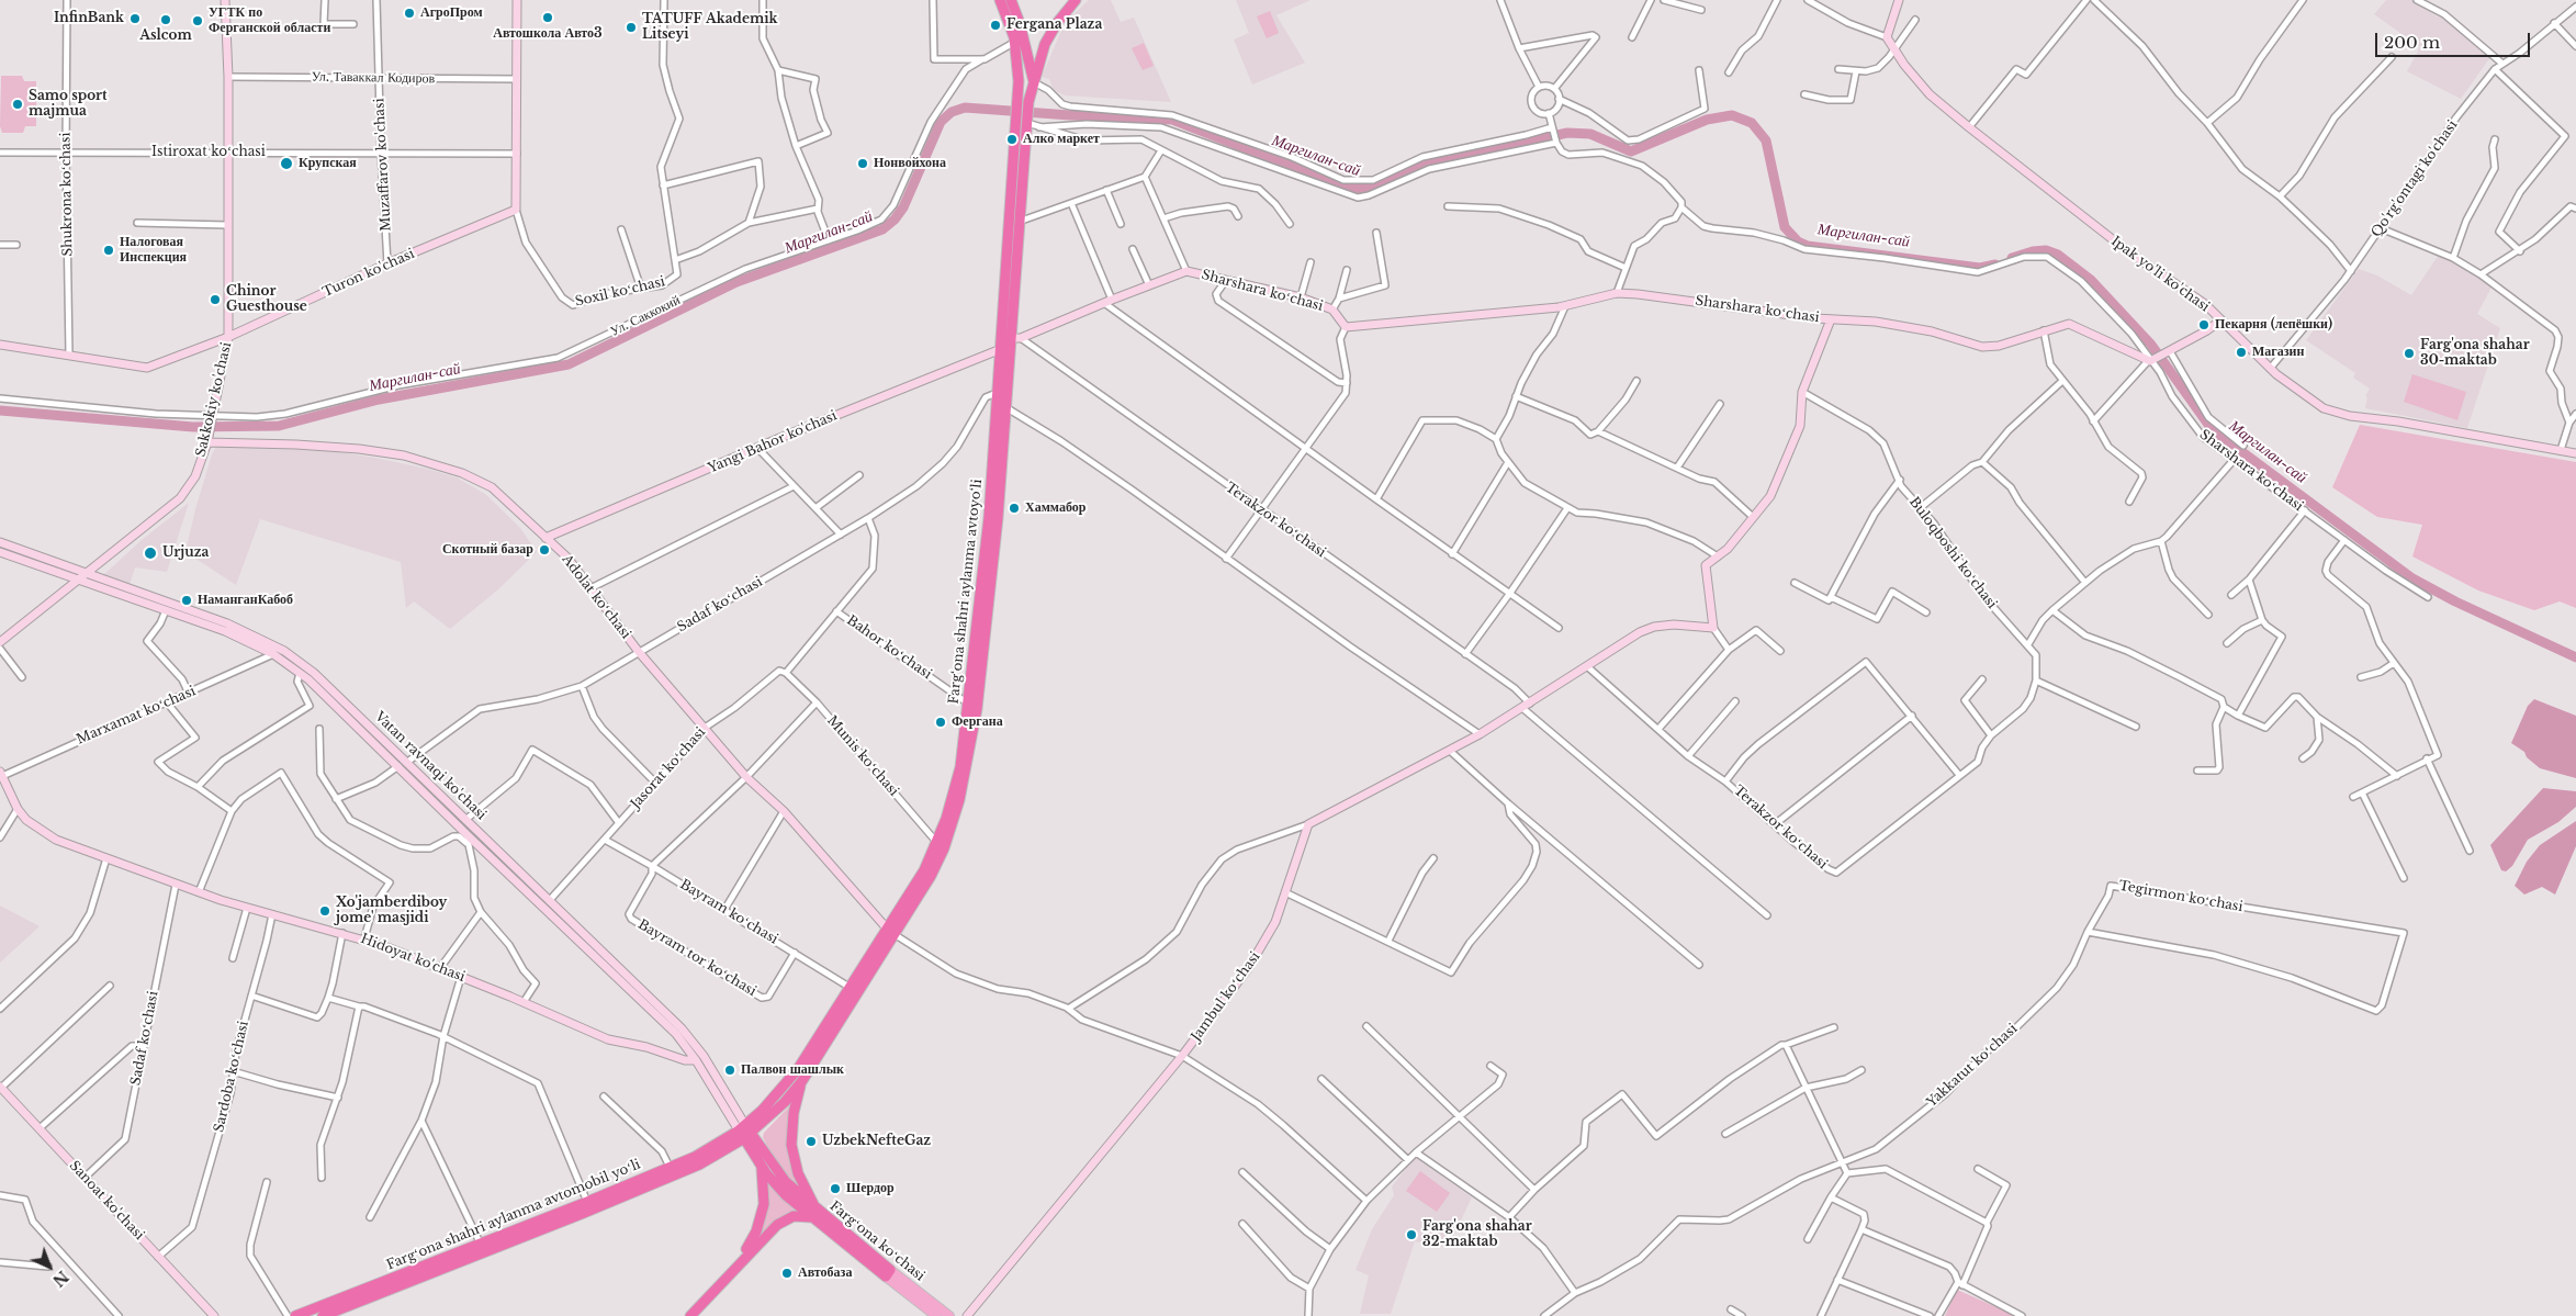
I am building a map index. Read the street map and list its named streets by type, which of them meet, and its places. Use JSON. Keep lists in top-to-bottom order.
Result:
{
  "streets": {
    "highway": ["Farg‘ona shahri aylanma avtoyo‘li", "Fargʻona shahri aylanma avtomobil yoʻli", "Fargʻona koʻchasi"],
    "street": [
      "Ул. Таваккал Кодиров",
      "Istiroxat koʻchasi",
      "Muzaffarov ko'chasi",
      "Qo'rg'ontagi ko'chasi",
      "Shukrona koʻchasi",
      "Turon ko'chasi",
      "Ipak yo'li ko'chasi",
      "Sharshara koʻchasi",
      "Soxil koʻchasi",
      "Ул. Саккокий",
      "Sakkokiy ko'chasi",
      "Yangi Bahor ko'chasi",
      "Terakzor koʻchasi",
      "Buloqboshi koʻchasi",
      "Adolat koʻchasi",
      "Sadaf koʻchasi",
      "Bahor koʻchasi",
      "Marxamat koʻchasi",
      "Munis koʻchasi",
      "Vatan ravnaqi ko'chasi",
      "Jasorat koʻchasi",
      "Tegirmon koʻchasi",
      "Bayram koʻchasi",
      "Hidoyat ko'chasi",
      "Bayram tor koʻchasi",
      "Jambul koʻchasi",
      "Yakkatut koʻchasi",
      "Sardoba koʻchasi",
      "Sanoat ko'chasi"
    ]
  },
  "crossings": [
    ["Ул. Таваккал Кодиров", "Muzaffarov ko'chasi"],
    ["Ул. Таваккал Кодиров", "Sakkokiy ko'chasi"],
    ["Istiroxat koʻchasi", "Muzaffarov ko'chasi"],
    ["Istiroxat koʻchasi", "Shukrona koʻchasi"],
    ["Istiroxat koʻchasi", "Sakkokiy ko'chasi"],
    ["Muzaffarov ko'chasi", "Turon ko'chasi"],
    ["Qo'rg'ontagi ko'chasi", "Ipak yo'li ko'chasi"],
    ["Shukrona koʻchasi", "Turon ko'chasi"],
    ["Turon ko'chasi", "Soxil koʻchasi"],
    ["Turon ko'chasi", "Sakkokiy ko'chasi"],
    ["Sharshara koʻchasi", "Terakzor koʻchasi"],
    ["Sharshara koʻchasi", "Farg‘ona shahri aylanma avtoyo‘li"],
    ["Ул. Саккокий", "Sakkokiy ko'chasi"],
    ["Ул. Саккокий", "Farg‘ona shahri aylanma avtoyo‘li"],
    ["Sakkokiy ko'chasi", "Adolat koʻchasi"],
    ["Sakkokiy ko'chasi", "Vatan ravnaqi ko'chasi"],
    ["Yangi Bahor ko'chasi", "Farg‘ona shahri aylanma avtoyo‘li"],
    ["Yangi Bahor ko'chasi", "Adolat koʻchasi"],
    ["Terakzor koʻchasi", "Buloqboshi koʻchasi"],
    ["Terakzor koʻchasi", "Farg‘ona shahri aylanma avtoyo‘li"],
    ["Farg‘ona shahri aylanma avtoyo‘li", "Adolat koʻchasi"],
    ["Farg‘ona shahri aylanma avtoyo‘li", "Sadaf koʻchasi"],
    ["Farg‘ona shahri aylanma avtoyo‘li", "Bahor koʻchasi"],
    ["Farg‘ona shahri aylanma avtoyo‘li", "Munis koʻchasi"],
    ["Farg‘ona shahri aylanma avtoyo‘li", "Vatan ravnaqi ko'chasi"],
    ["Farg‘ona shahri aylanma avtoyo‘li", "Bayram koʻchasi"],
    ["Farg‘ona shahri aylanma avtoyo‘li", "Fargʻona shahri aylanma avtomobil yoʻli"],
    ["Farg‘ona shahri aylanma avtoyo‘li", "Fargʻona koʻchasi"],
    ["Adolat koʻchasi", "Sadaf koʻchasi"],
    ["Adolat koʻchasi", "Jasorat koʻchasi"],
    ["Adolat koʻchasi", "Bayram tor koʻchasi"],
    ["Sadaf koʻchasi", "Vatan ravnaqi ko'chasi"],
    ["Sadaf koʻchasi", "Jasorat koʻchasi"],
    ["Sadaf koʻchasi", "Hidoyat ko'chasi"],
    ["Sadaf koʻchasi", "Sanoat ko'chasi"],
    ["Bahor koʻchasi", "Jasorat koʻchasi"],
    ["Marxamat koʻchasi", "Vatan ravnaqi ko'chasi"],
    ["Marxamat koʻchasi", "Hidoyat ko'chasi"],
    ["Munis koʻchasi", "Jasorat koʻchasi"],
    ["Munis koʻchasi", "Bayram tor koʻchasi"],
    ["Vatan ravnaqi ko'chasi", "Jasorat koʻchasi"],
    ["Vatan ravnaqi ko'chasi", "Hidoyat ko'chasi"],
    ["Vatan ravnaqi ko'chasi", "Fargʻona shahri aylanma avtomobil yoʻli"],
    ["Vatan ravnaqi ko'chasi", "Fargʻona koʻchasi"],
    ["Jasorat koʻchasi", "Bayram koʻchasi"],
    ["Tegirmon koʻchasi", "Yakkatut koʻchasi"],
    ["Bayram koʻchasi", "Bayram tor koʻchasi"],
    ["Hidoyat ko'chasi", "Sardoba koʻchasi"],
    ["Sardoba koʻchasi", "Sanoat ko'chasi"],
    ["Fargʻona shahri aylanma avtomobil yoʻli", "Fargʻona koʻchasi"]
  ],
  "water": ["Маргилан-сай"],
  "places": [
    "АгроПром",
    "Автошкола Авто3",
    "InfinBank",
    "Aslcom",
    "УГТК по Ферганской области",
    "Fergana Plaza",
    "TATUFF Akademik Litseyi",
    "Samo sport majmua",
    "Алко маркет",
    "Крупская",
    "Нонвойхона",
    "Налоговая Инспекция",
    "Chinor Guesthouse",
    "Пекарня (лепёшки)",
    "Магазин",
    "Farg'ona shahar 30-maktab",
    "Хаммабор",
    "Скотный базар",
    "Urjuza",
    "НаманганКабоб",
    "Фергана",
    "Xo'jamberdiboy jome' masjidi",
    "Палвон шашлык",
    "UzbekNefteGaz",
    "Шердор",
    "Farg'ona shahar 32-maktab",
    "Автобаза"
  ],
  "scale_bar": "200 m",
  "north": "bottom right"
}
